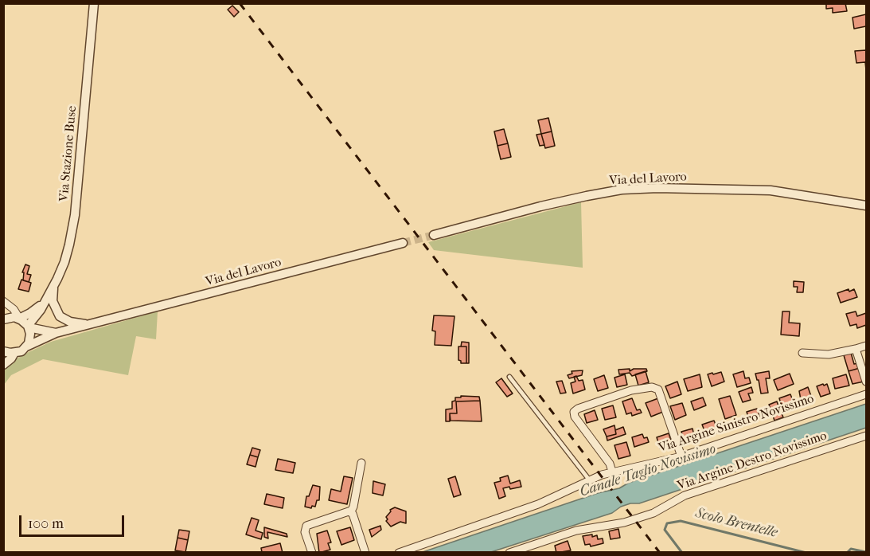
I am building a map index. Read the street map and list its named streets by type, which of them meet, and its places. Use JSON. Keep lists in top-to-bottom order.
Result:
{
  "streets": {
    "street": [
      "Via Stazione Buse",
      "Via del Lavoro",
      "Via Argine Sinistro Novissimo",
      "Via Argine Destro Novissimo"
    ]
  },
  "crossings": [
    ["Via Stazione Buse", "Via del Lavoro"]
  ],
  "water": ["Canale Taglio Novissimo", "Scolo Brentelle"],
  "scale_bar": "100 m"
}
